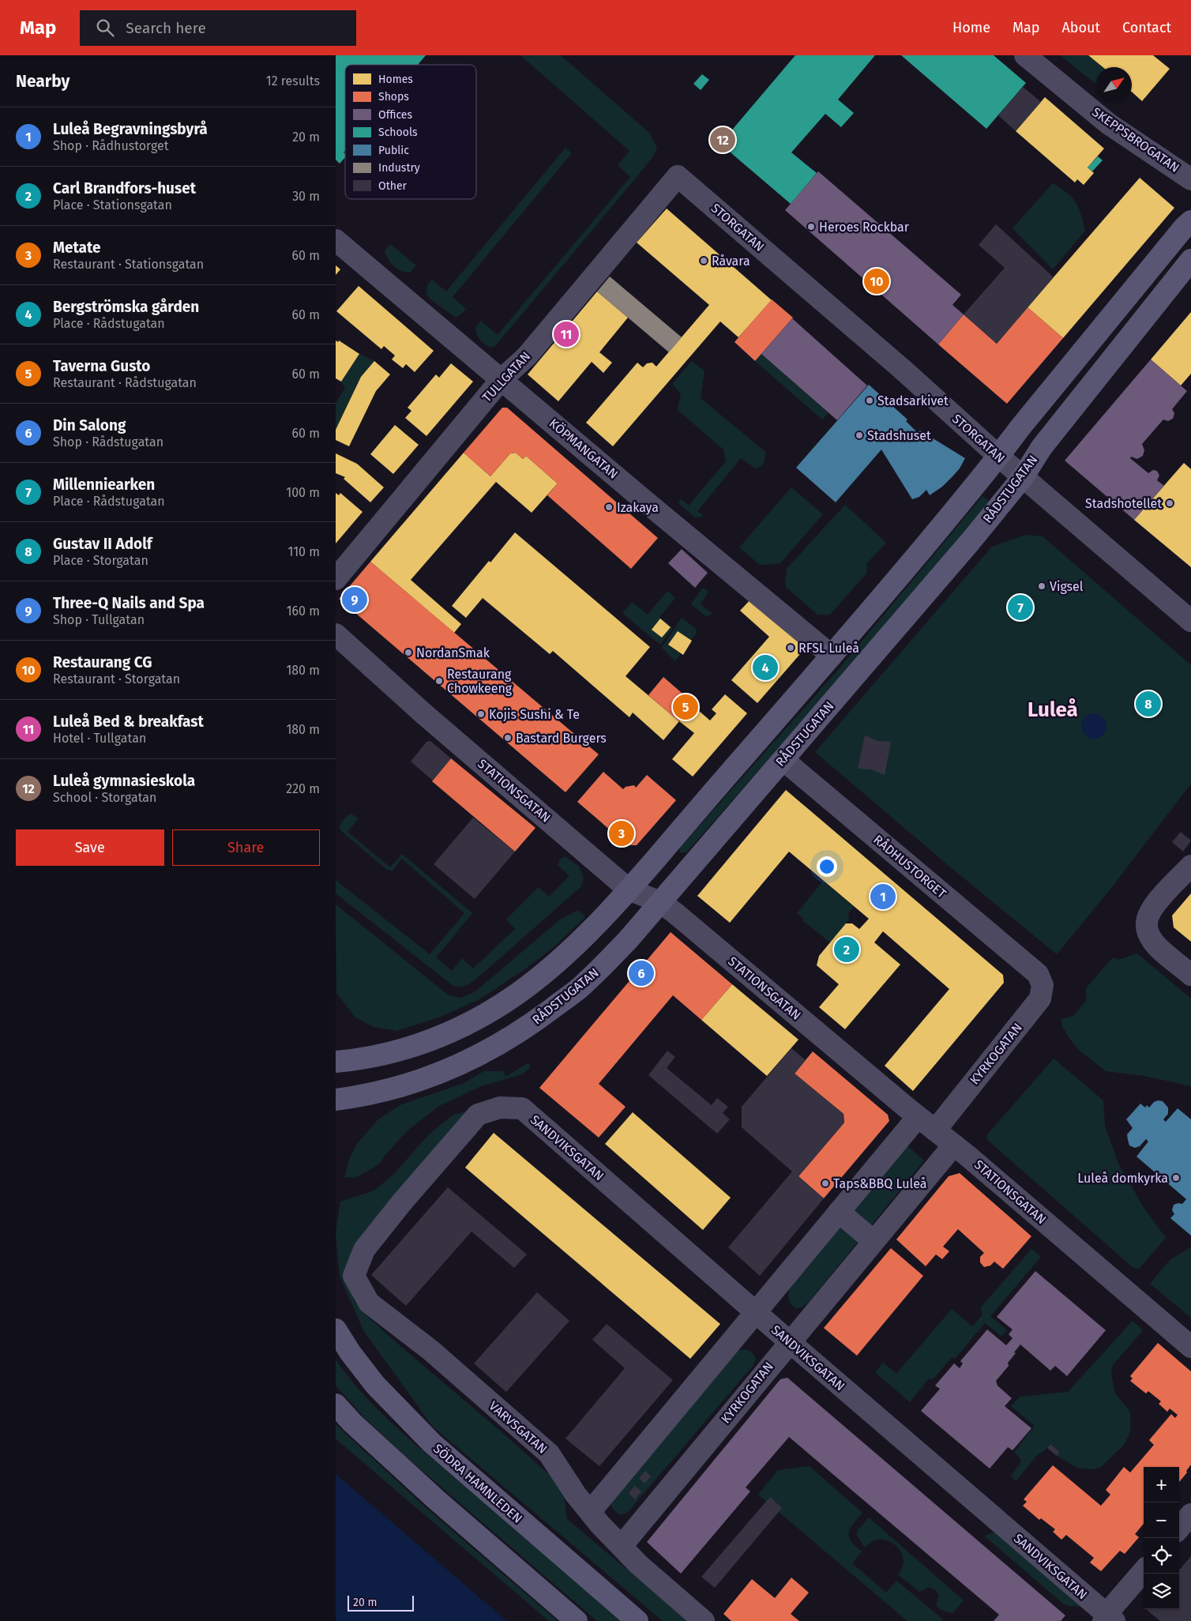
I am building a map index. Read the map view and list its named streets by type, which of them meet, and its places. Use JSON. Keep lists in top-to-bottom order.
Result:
{
  "streets": {
    "main road": ["RÅDSTUGATAN", "SÖDRA HAMNLEDEN"],
    "street": [
      "SKEPPSBROGATAN",
      "STORGATAN",
      "TULLGATAN",
      "KÖPMANGATAN",
      "STATIONSGATAN",
      "RÅDHUSTORGET",
      "KYRKOGATAN",
      "SANDVIKSGATAN",
      "VARVSGATAN"
    ]
  },
  "crossings": [
    ["STORGATAN", "TULLGATAN"],
    ["STORGATAN", "RÅDSTUGATAN"],
    ["TULLGATAN", "KÖPMANGATAN"],
    ["RÅDSTUGATAN", "STATIONSGATAN"],
    ["RÅDSTUGATAN", "RÅDHUSTORGET"],
    ["STATIONSGATAN", "KYRKOGATAN"],
    ["RÅDHUSTORGET", "KYRKOGATAN"],
    ["KYRKOGATAN", "SANDVIKSGATAN"],
    ["KYRKOGATAN", "VARVSGATAN"],
    ["SANDVIKSGATAN", "VARVSGATAN"]
  ],
  "districts": ["Luleå"],
  "places": [
    "Heroes Rockbar",
    "Råvara",
    "Stadsarkivet",
    "Stadshuset",
    "Stadshotellet",
    "Izakaya",
    "Vigsel",
    "RFSL Luleå",
    "NordanSmak",
    "Restaurang Chowkeeng",
    "Kojis Sushi & Te",
    "Bastard Burgers",
    "Luleå domkyrka",
    "Taps&BBQ Luleå"
  ],
  "legend": [
    "Homes",
    "Shops",
    "Offices",
    "Schools",
    "Public",
    "Industry",
    "Other"
  ],
  "scale_bar": "20 m",
  "north": "top right",
  "page": {
    "header": "Map",
    "search": "Search here",
    "nav": [
      "Home",
      "Map",
      "About",
      "Contact"
    ],
    "heading": ["Nearby", "12 results"],
    "list": [
      {
        "mark": "1",
        "name": "Luleå Begravningsbyrå",
        "note": "Shop · Rådhustorget",
        "value": "20 m"
      },
      {
        "mark": "2",
        "name": "Carl Brandfors-huset",
        "note": "Place · Stationsgatan",
        "value": "30 m"
      },
      {
        "mark": "3",
        "name": "Metate",
        "note": "Restaurant · Stationsgatan",
        "value": "60 m"
      },
      {
        "mark": "4",
        "name": "Bergströmska gården",
        "note": "Place · Rådstugatan",
        "value": "60 m"
      },
      {
        "mark": "5",
        "name": "Taverna Gusto",
        "note": "Restaurant · Rådstugatan",
        "value": "60 m"
      },
      {
        "mark": "6",
        "name": "Din Salong",
        "note": "Shop · Rådstugatan",
        "value": "60 m"
      },
      {
        "mark": "7",
        "name": "Millenniearken",
        "note": "Place · Rådstugatan",
        "value": "100 m"
      },
      {
        "mark": "8",
        "name": "Gustav II Adolf",
        "note": "Place · Storgatan",
        "value": "110 m"
      },
      {
        "mark": "9",
        "name": "Three-Q Nails and Spa",
        "note": "Shop · Tullgatan",
        "value": "160 m"
      },
      {
        "mark": "10",
        "name": "Restaurang CG",
        "note": "Restaurant · Storgatan",
        "value": "180 m"
      },
      {
        "mark": "11",
        "name": "Luleå Bed & breakfast",
        "note": "Hotel · Tullgatan",
        "value": "180 m"
      },
      {
        "mark": "12",
        "name": "Luleå gymnasieskola",
        "note": "School · Storgatan",
        "value": "220 m"
      }
    ],
    "pins": [
      "12",
      "10",
      "11",
      "9",
      "7",
      "4",
      "8",
      "5",
      "3",
      "1",
      "2",
      "6"
    ],
    "buttons": ["Save", "Share"],
    "map_buttons": ["+", "−"],
    "scale": "20 m"
  }
}
